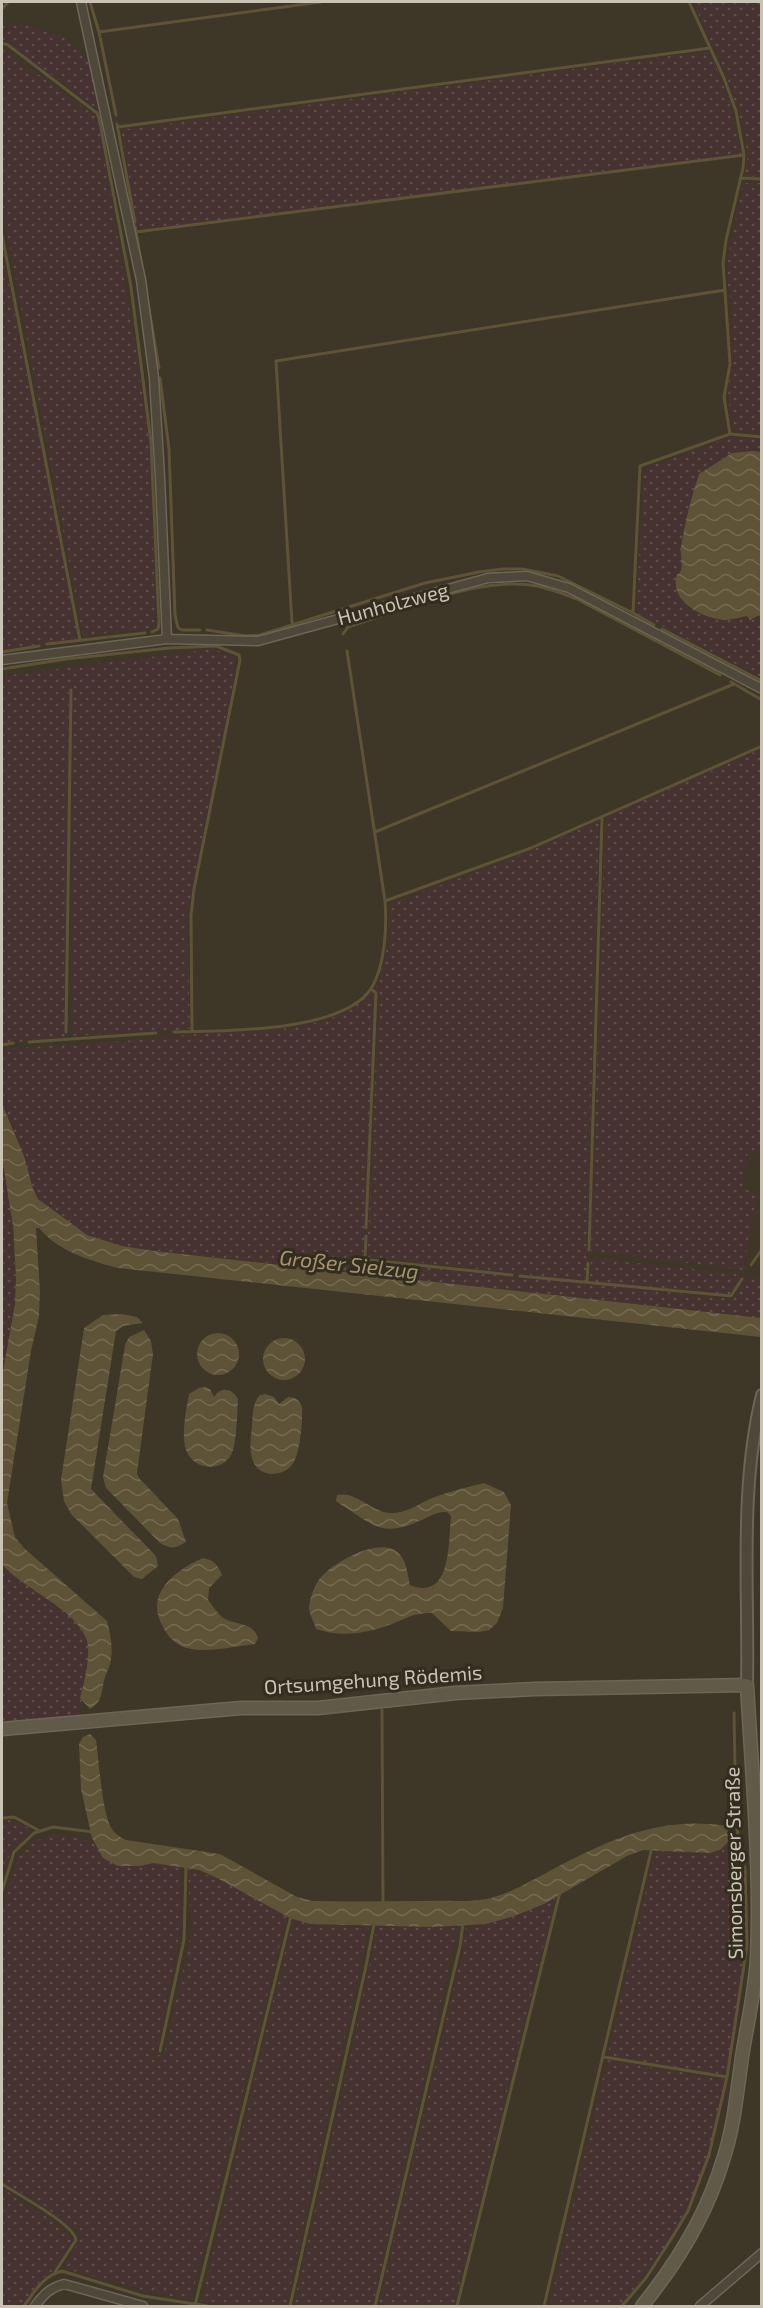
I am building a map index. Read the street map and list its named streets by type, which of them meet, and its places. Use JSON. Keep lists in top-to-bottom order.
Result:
{
  "streets": {
    "main road": ["Ortsumgehung Rödemis", "Simonsberger Straße"],
    "street": ["Hunholzweg"]
  },
  "crossings": [
    ["Ortsumgehung Rödemis", "Simonsberger Straße"]
  ],
  "water": ["Großer Sielzug"]
}
